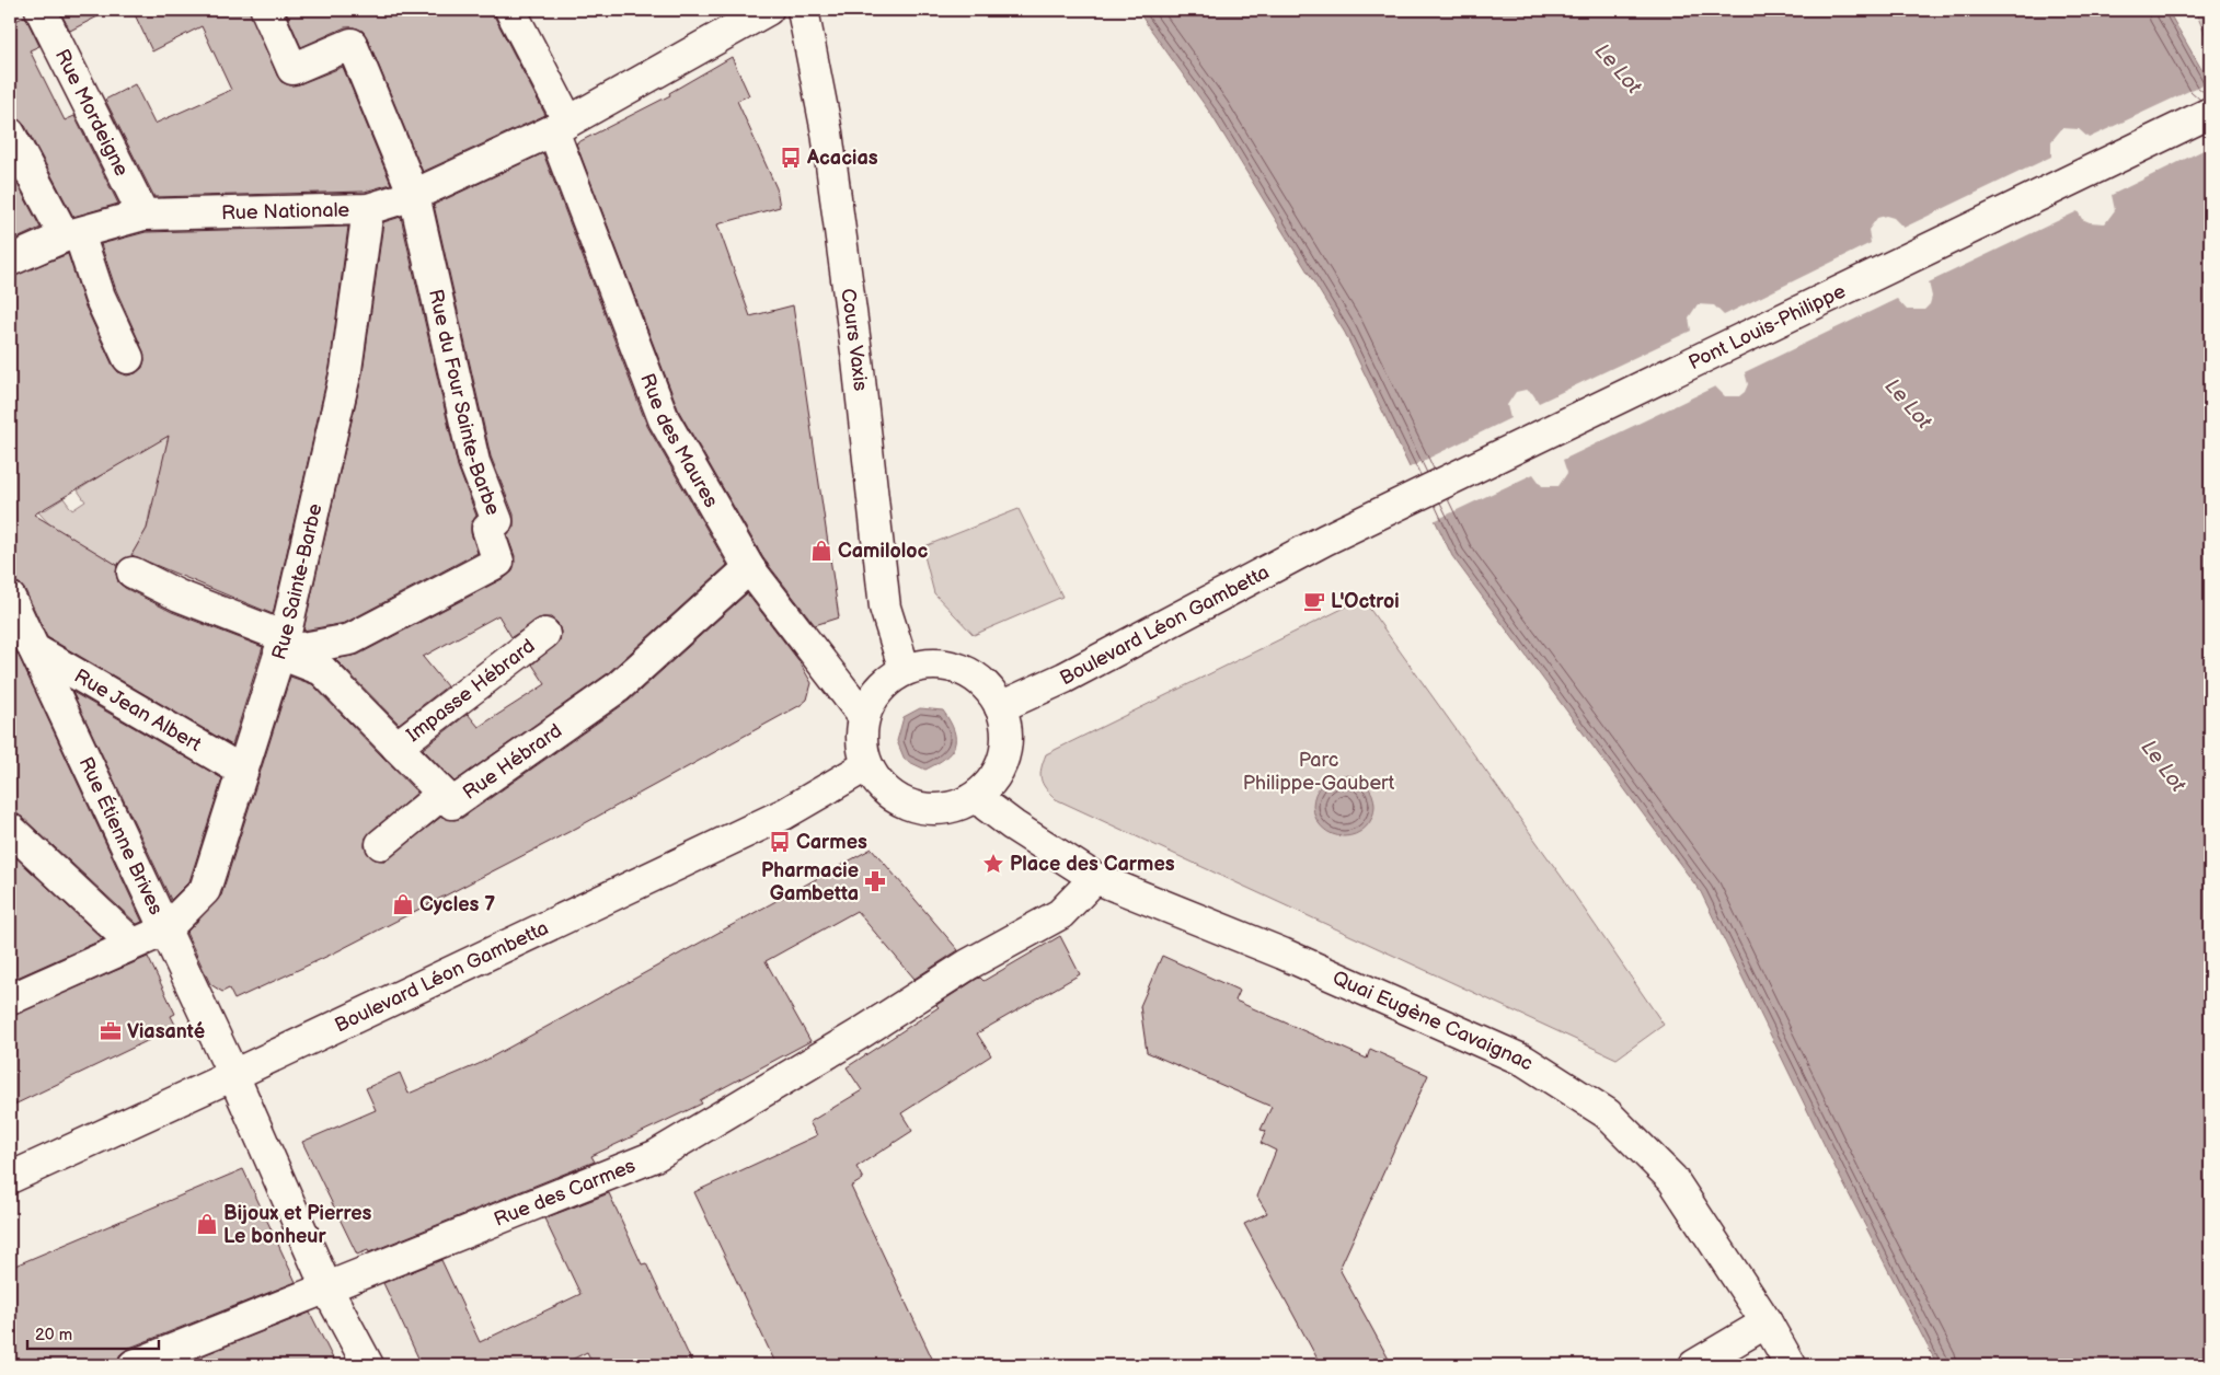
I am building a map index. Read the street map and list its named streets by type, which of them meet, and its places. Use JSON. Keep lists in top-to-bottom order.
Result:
{
  "streets": {
    "street": [
      "Rue Mordeigne",
      "Rue Nationale",
      "Pont Louis-Philippe",
      "Cours Vaxis",
      "Rue du Four Sainte-Barbe",
      "Rue des Maures",
      "Rue Sainte-Barbe",
      "Boulevard Léon Gambetta",
      "Impasse Hébrard",
      "Rue Jean Albert",
      "Rue Hébrard",
      "Rue Étienne Brives",
      "Quai Eugène Cavaignac",
      "Rue des Carmes"
    ]
  },
  "crossings": [
    ["Rue Mordeigne", "Rue Nationale"],
    ["Rue Nationale", "Rue du Four Sainte-Barbe"],
    ["Rue Nationale", "Rue des Maures"],
    ["Rue Nationale", "Rue Sainte-Barbe"],
    ["Pont Louis-Philippe", "Boulevard Léon Gambetta"],
    ["Cours Vaxis", "Rue des Maures"],
    ["Cours Vaxis", "Boulevard Léon Gambetta"],
    ["Cours Vaxis", "Quai Eugène Cavaignac"],
    ["Rue du Four Sainte-Barbe", "Rue Sainte-Barbe"],
    ["Rue du Four Sainte-Barbe", "Rue Hébrard"],
    ["Rue des Maures", "Boulevard Léon Gambetta"],
    ["Rue des Maures", "Rue Hébrard"],
    ["Rue des Maures", "Quai Eugène Cavaignac"],
    ["Rue Sainte-Barbe", "Rue Jean Albert"],
    ["Rue Sainte-Barbe", "Rue Hébrard"],
    ["Rue Sainte-Barbe", "Rue Étienne Brives"],
    ["Boulevard Léon Gambetta", "Rue Étienne Brives"],
    ["Boulevard Léon Gambetta", "Quai Eugène Cavaignac"],
    ["Impasse Hébrard", "Rue Hébrard"],
    ["Rue Jean Albert", "Rue Étienne Brives"],
    ["Rue Étienne Brives", "Rue des Carmes"],
    ["Quai Eugène Cavaignac", "Rue des Carmes"]
  ],
  "water": ["Le Lot"],
  "parks": ["Parc Philippe-Gaubert"],
  "places": {
    "bus stop": ["Acacias", "Carmes"],
    "shop": ["Camiloloc", "Cycles 7", "Bijoux et Pierres Le bonheur"],
    "cafe": ["L'Octroi"],
    "place": ["Place des Carmes"],
    "pharmacy": ["Pharmacie Gambetta"],
    "office": ["Viasanté"]
  },
  "scale_bar": "20 m"
}
